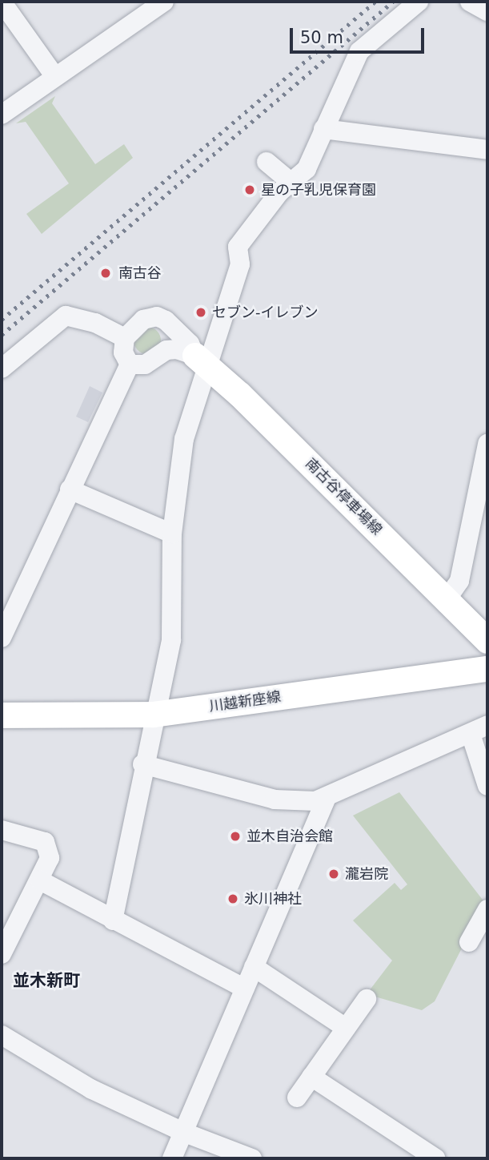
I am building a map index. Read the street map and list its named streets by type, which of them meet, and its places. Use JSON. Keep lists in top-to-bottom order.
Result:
{
  "streets": {
    "main road": ["南古谷停車場線", "川越新座線"]
  },
  "districts": ["並木新町"],
  "places": [
    "星の子乳児保育園",
    "南古谷",
    "セブン-イレブン",
    "並木自治会館",
    "瀧岩院",
    "氷川神社"
  ],
  "scale_bar": "50 m"
}
